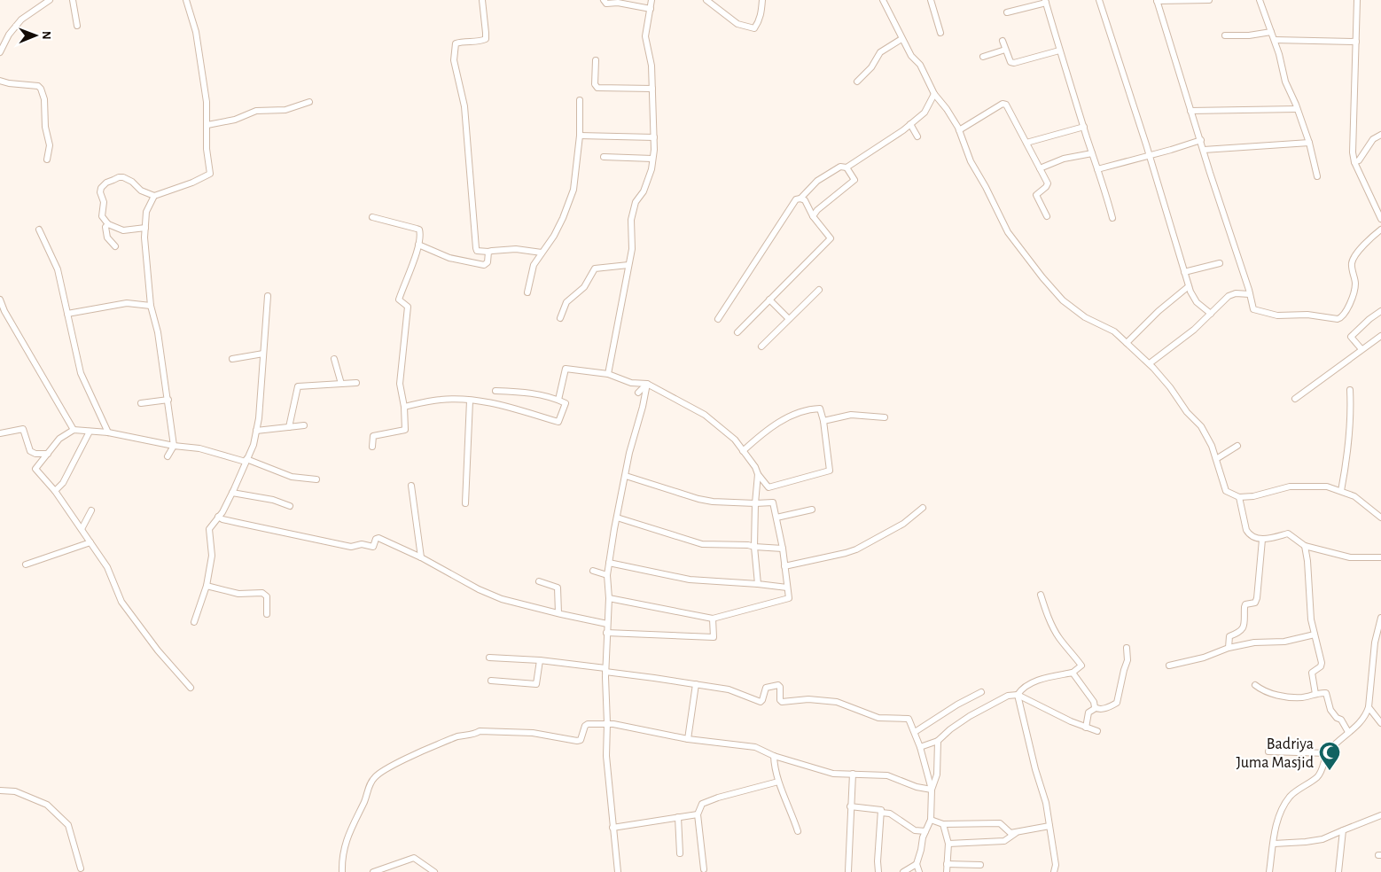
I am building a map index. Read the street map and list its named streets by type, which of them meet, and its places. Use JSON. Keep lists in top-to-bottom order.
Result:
{
  "places": {
    "mosque": ["Badriya Juma Masjid"]
  },
  "north": "right"
}
